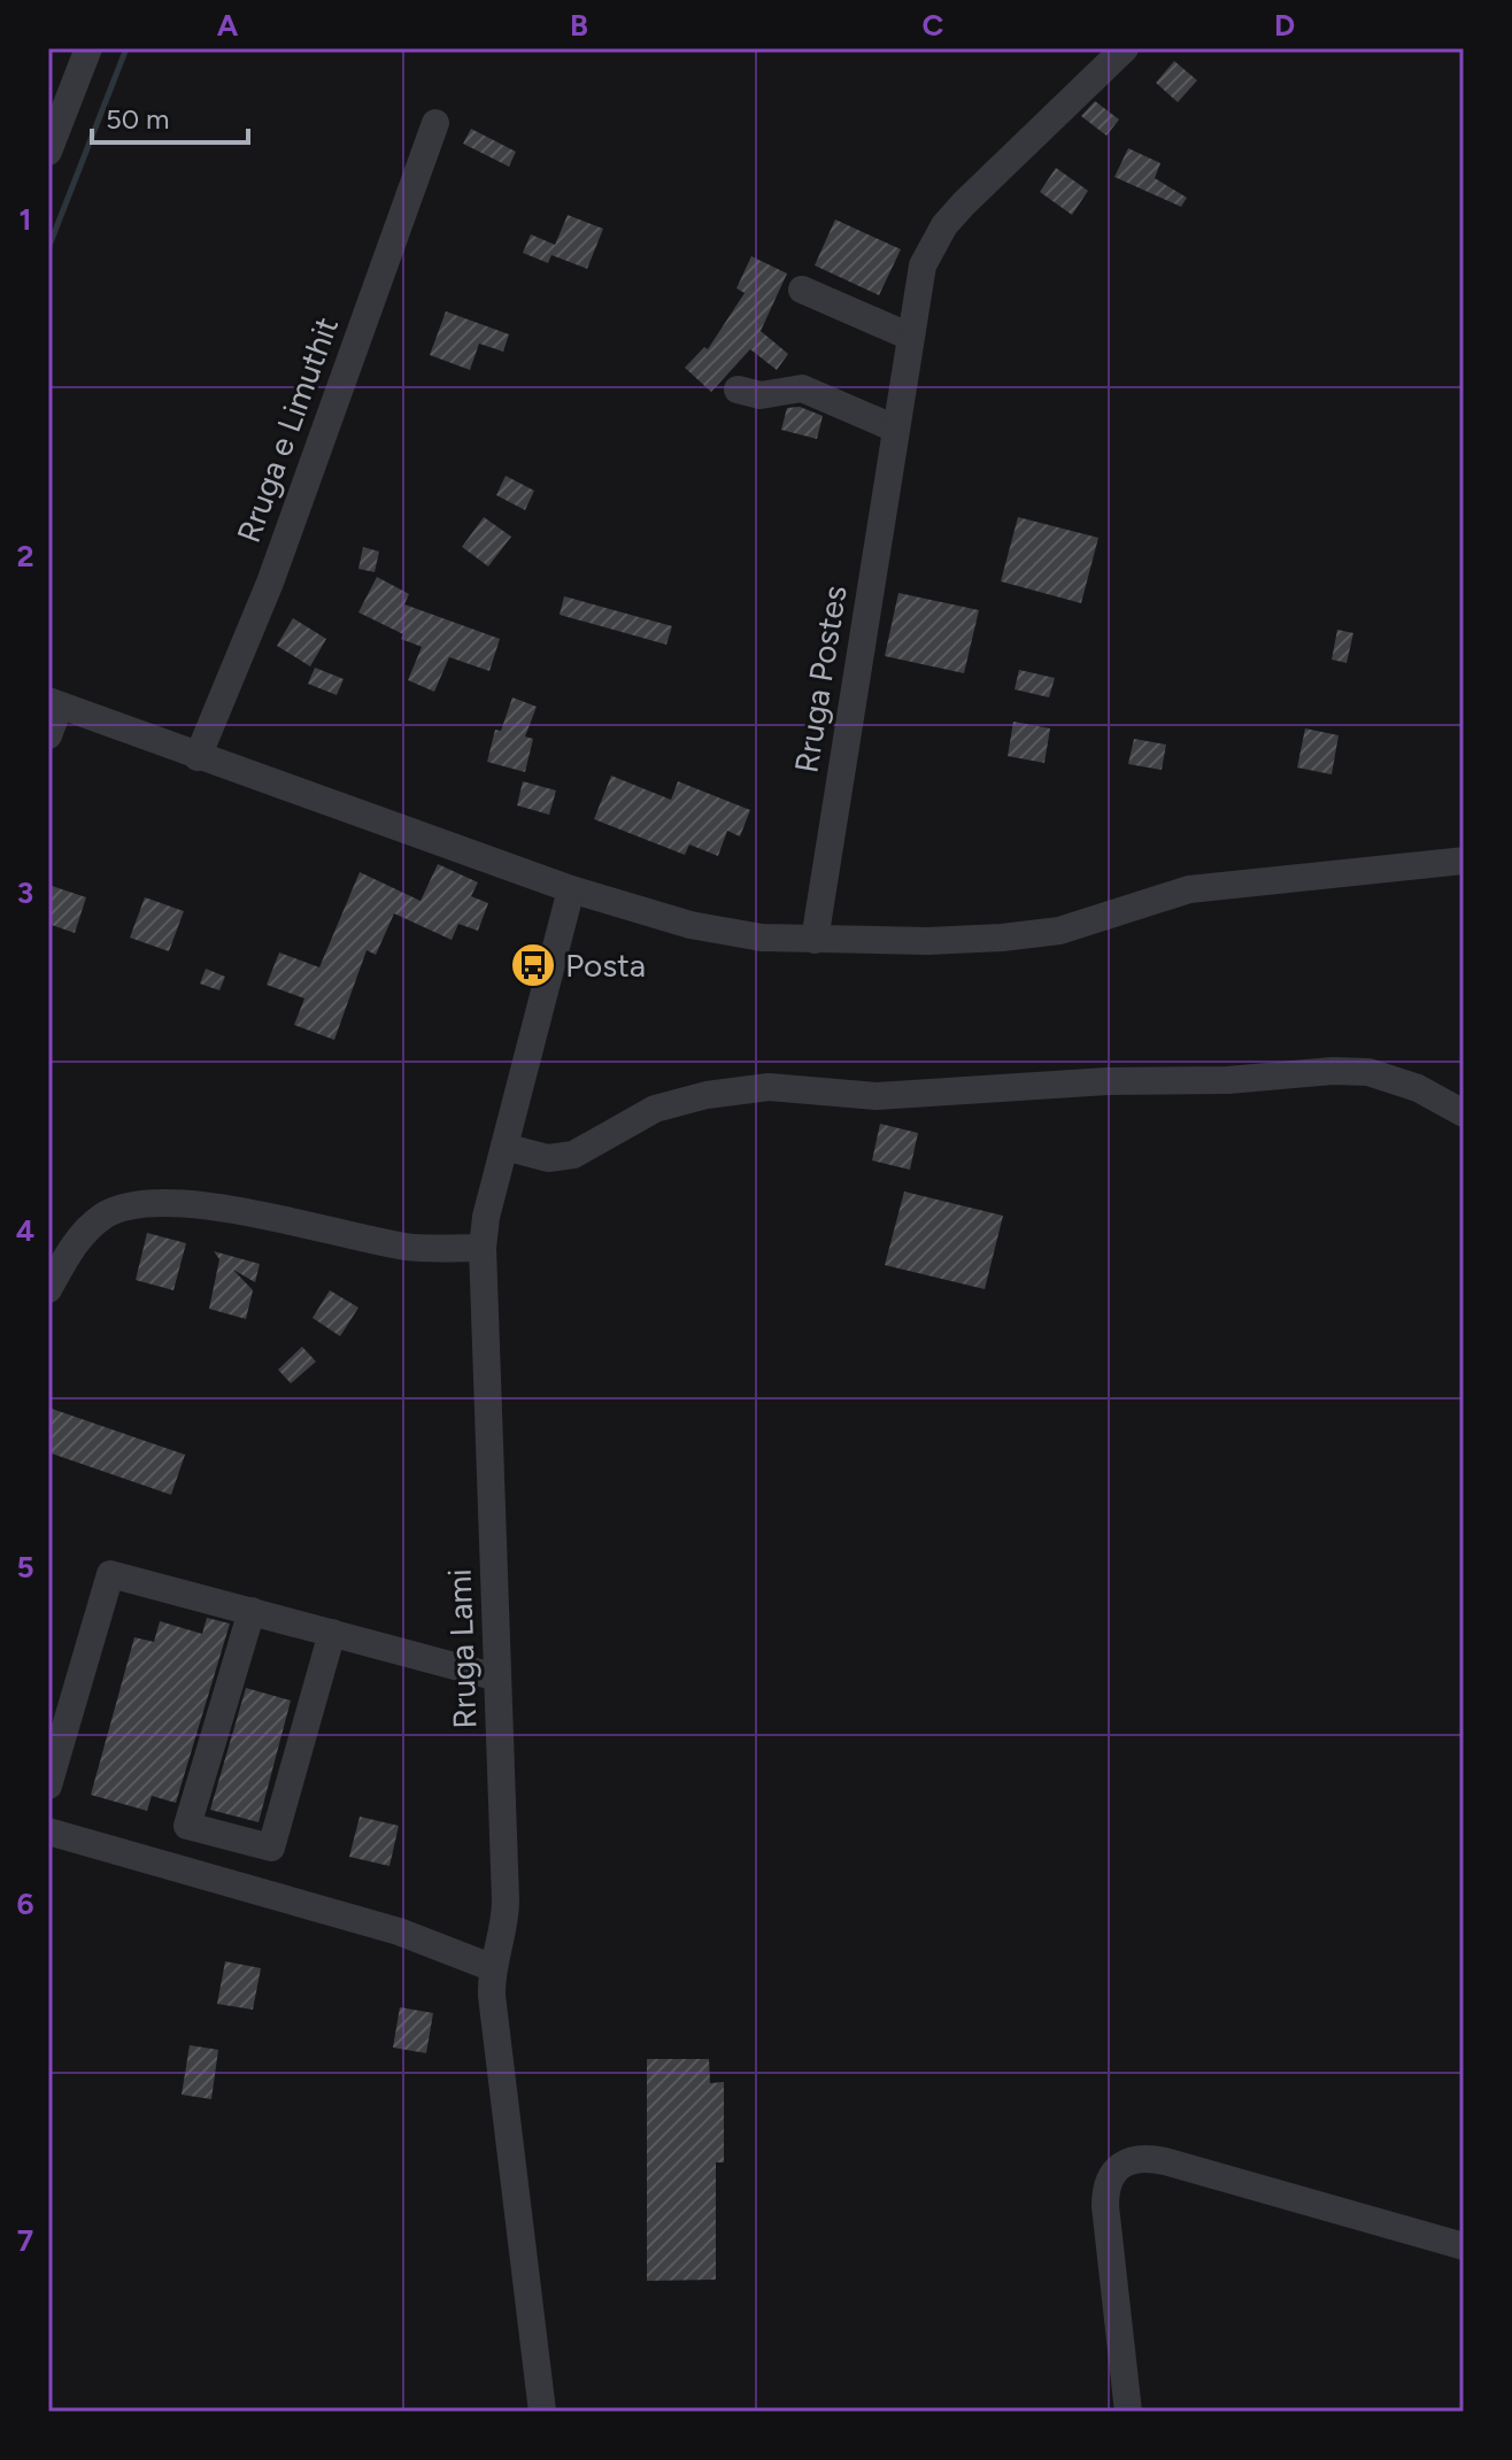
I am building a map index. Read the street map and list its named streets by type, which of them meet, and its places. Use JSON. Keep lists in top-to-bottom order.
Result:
{
  "streets": {
    "street": ["Rruga e Limuthit", "Rruga Postes", "Rruga Lami"]
  },
  "places": {
    "bus stop": ["Posta"]
  },
  "scale_bar": "50 m",
  "grid": {
    "columns": [
      "A",
      "B",
      "C",
      "D"
    ],
    "rows": [
      "1",
      "2",
      "3",
      "4",
      "5",
      "6",
      "7"
    ]
  }
}
